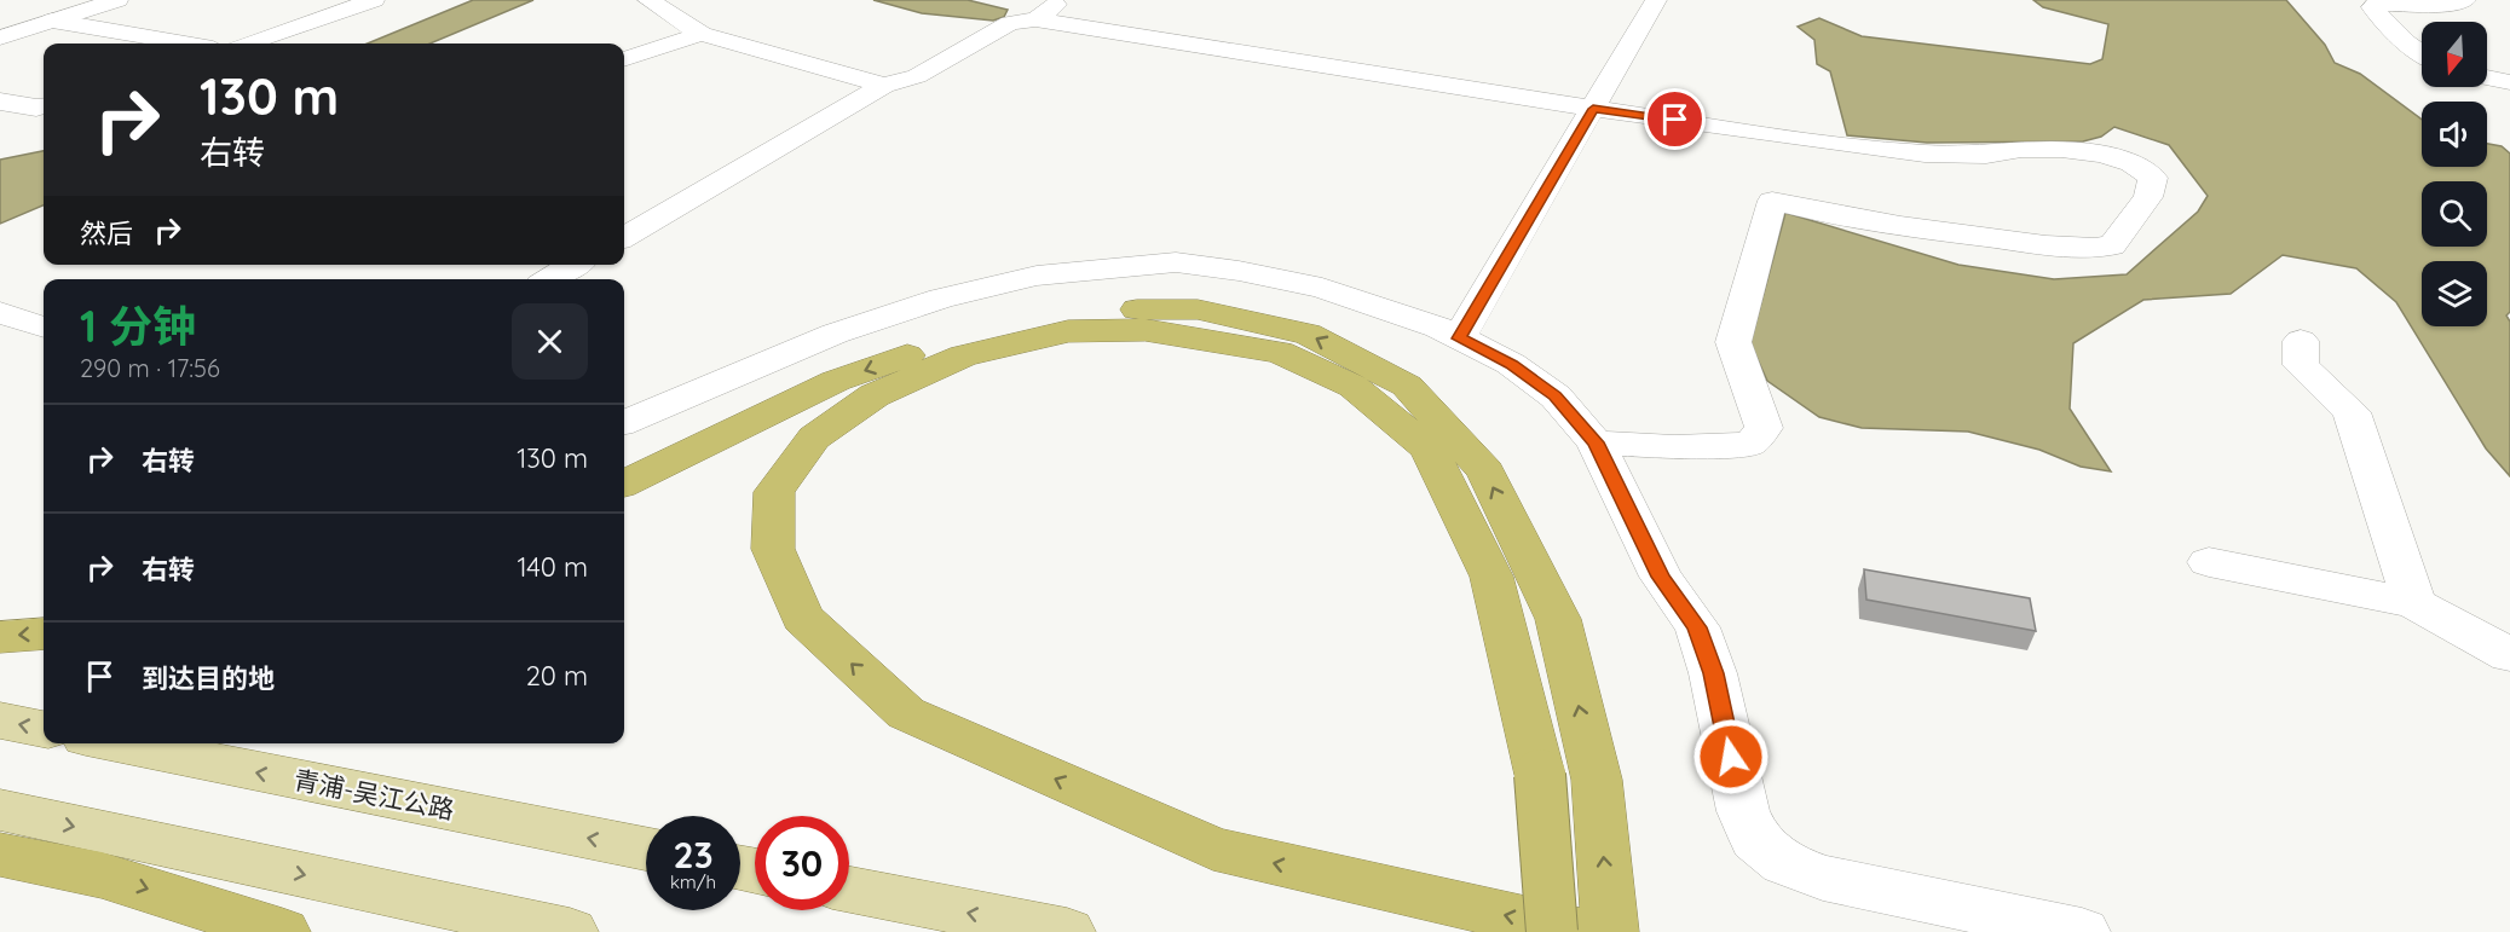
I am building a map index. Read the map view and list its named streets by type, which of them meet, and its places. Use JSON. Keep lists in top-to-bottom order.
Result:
{
  "streets": {
    "main road": ["青浦-吴江公路"]
  },
  "north": "bottom",
  "page": {
    "turn": ["130 m", "右转"],
    "then": "然后",
    "heading": ["1 分钟", "290 m · 17:56"],
    "list": [
      {
        "name": "右转",
        "value": "130 m"
      },
      {
        "name": "右转",
        "value": "140 m"
      },
      {
        "name": "到达目的地",
        "value": "20 m"
      }
    ],
    "speed": "23 km/h",
    "limit": "30"
  }
}
